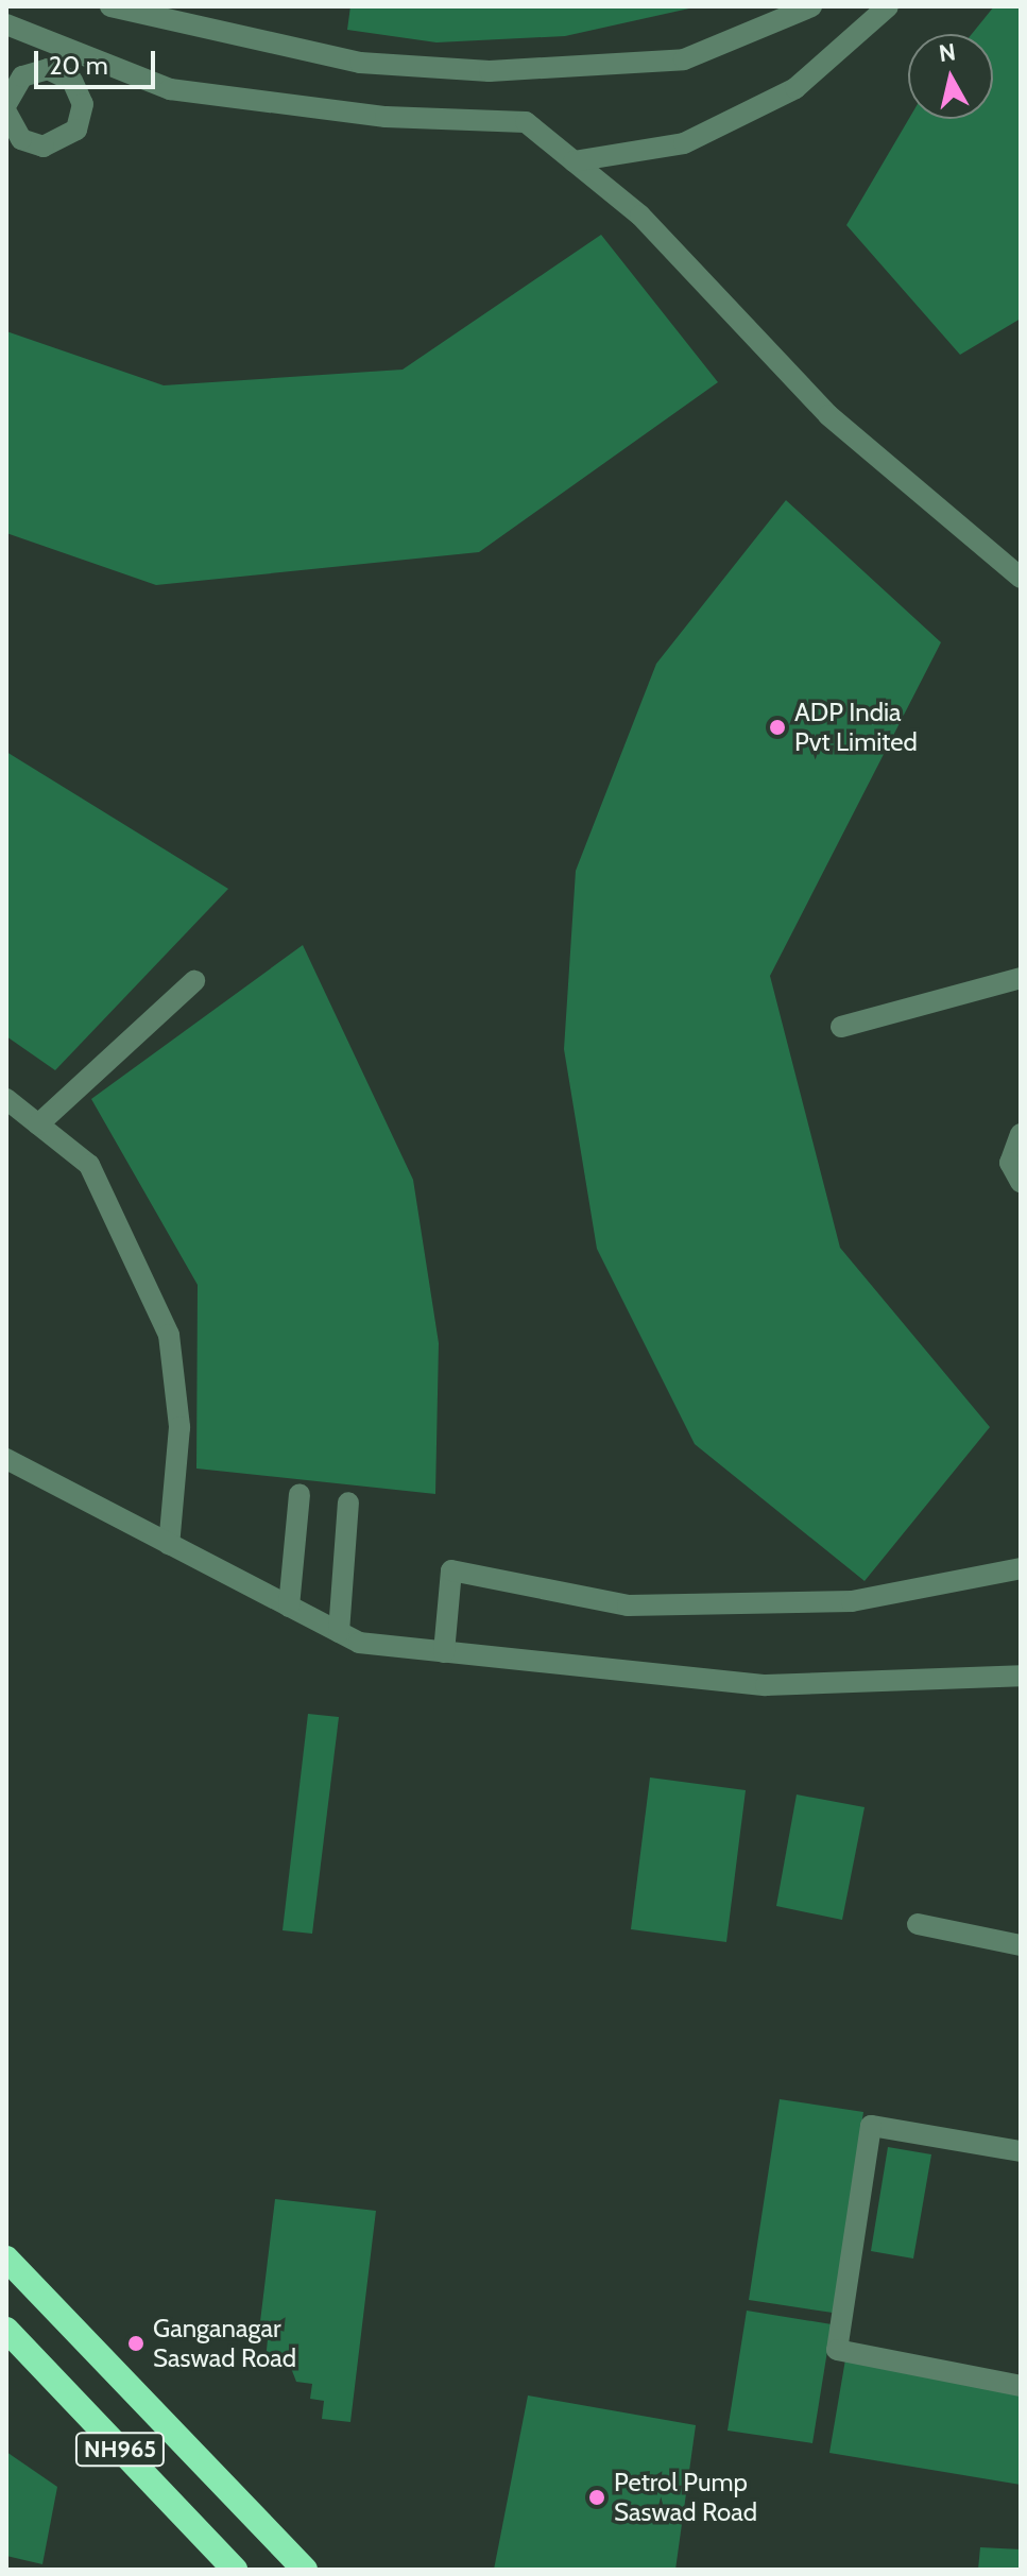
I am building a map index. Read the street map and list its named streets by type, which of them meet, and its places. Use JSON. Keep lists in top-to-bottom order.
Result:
{
  "streets": {
    "highway": ["NH965"]
  },
  "places": ["ADP India Pvt Limited", "Ganganagar Saswad Road", "Petrol Pump Saswad Road"],
  "scale_bar": "20 m",
  "north": "top"
}
